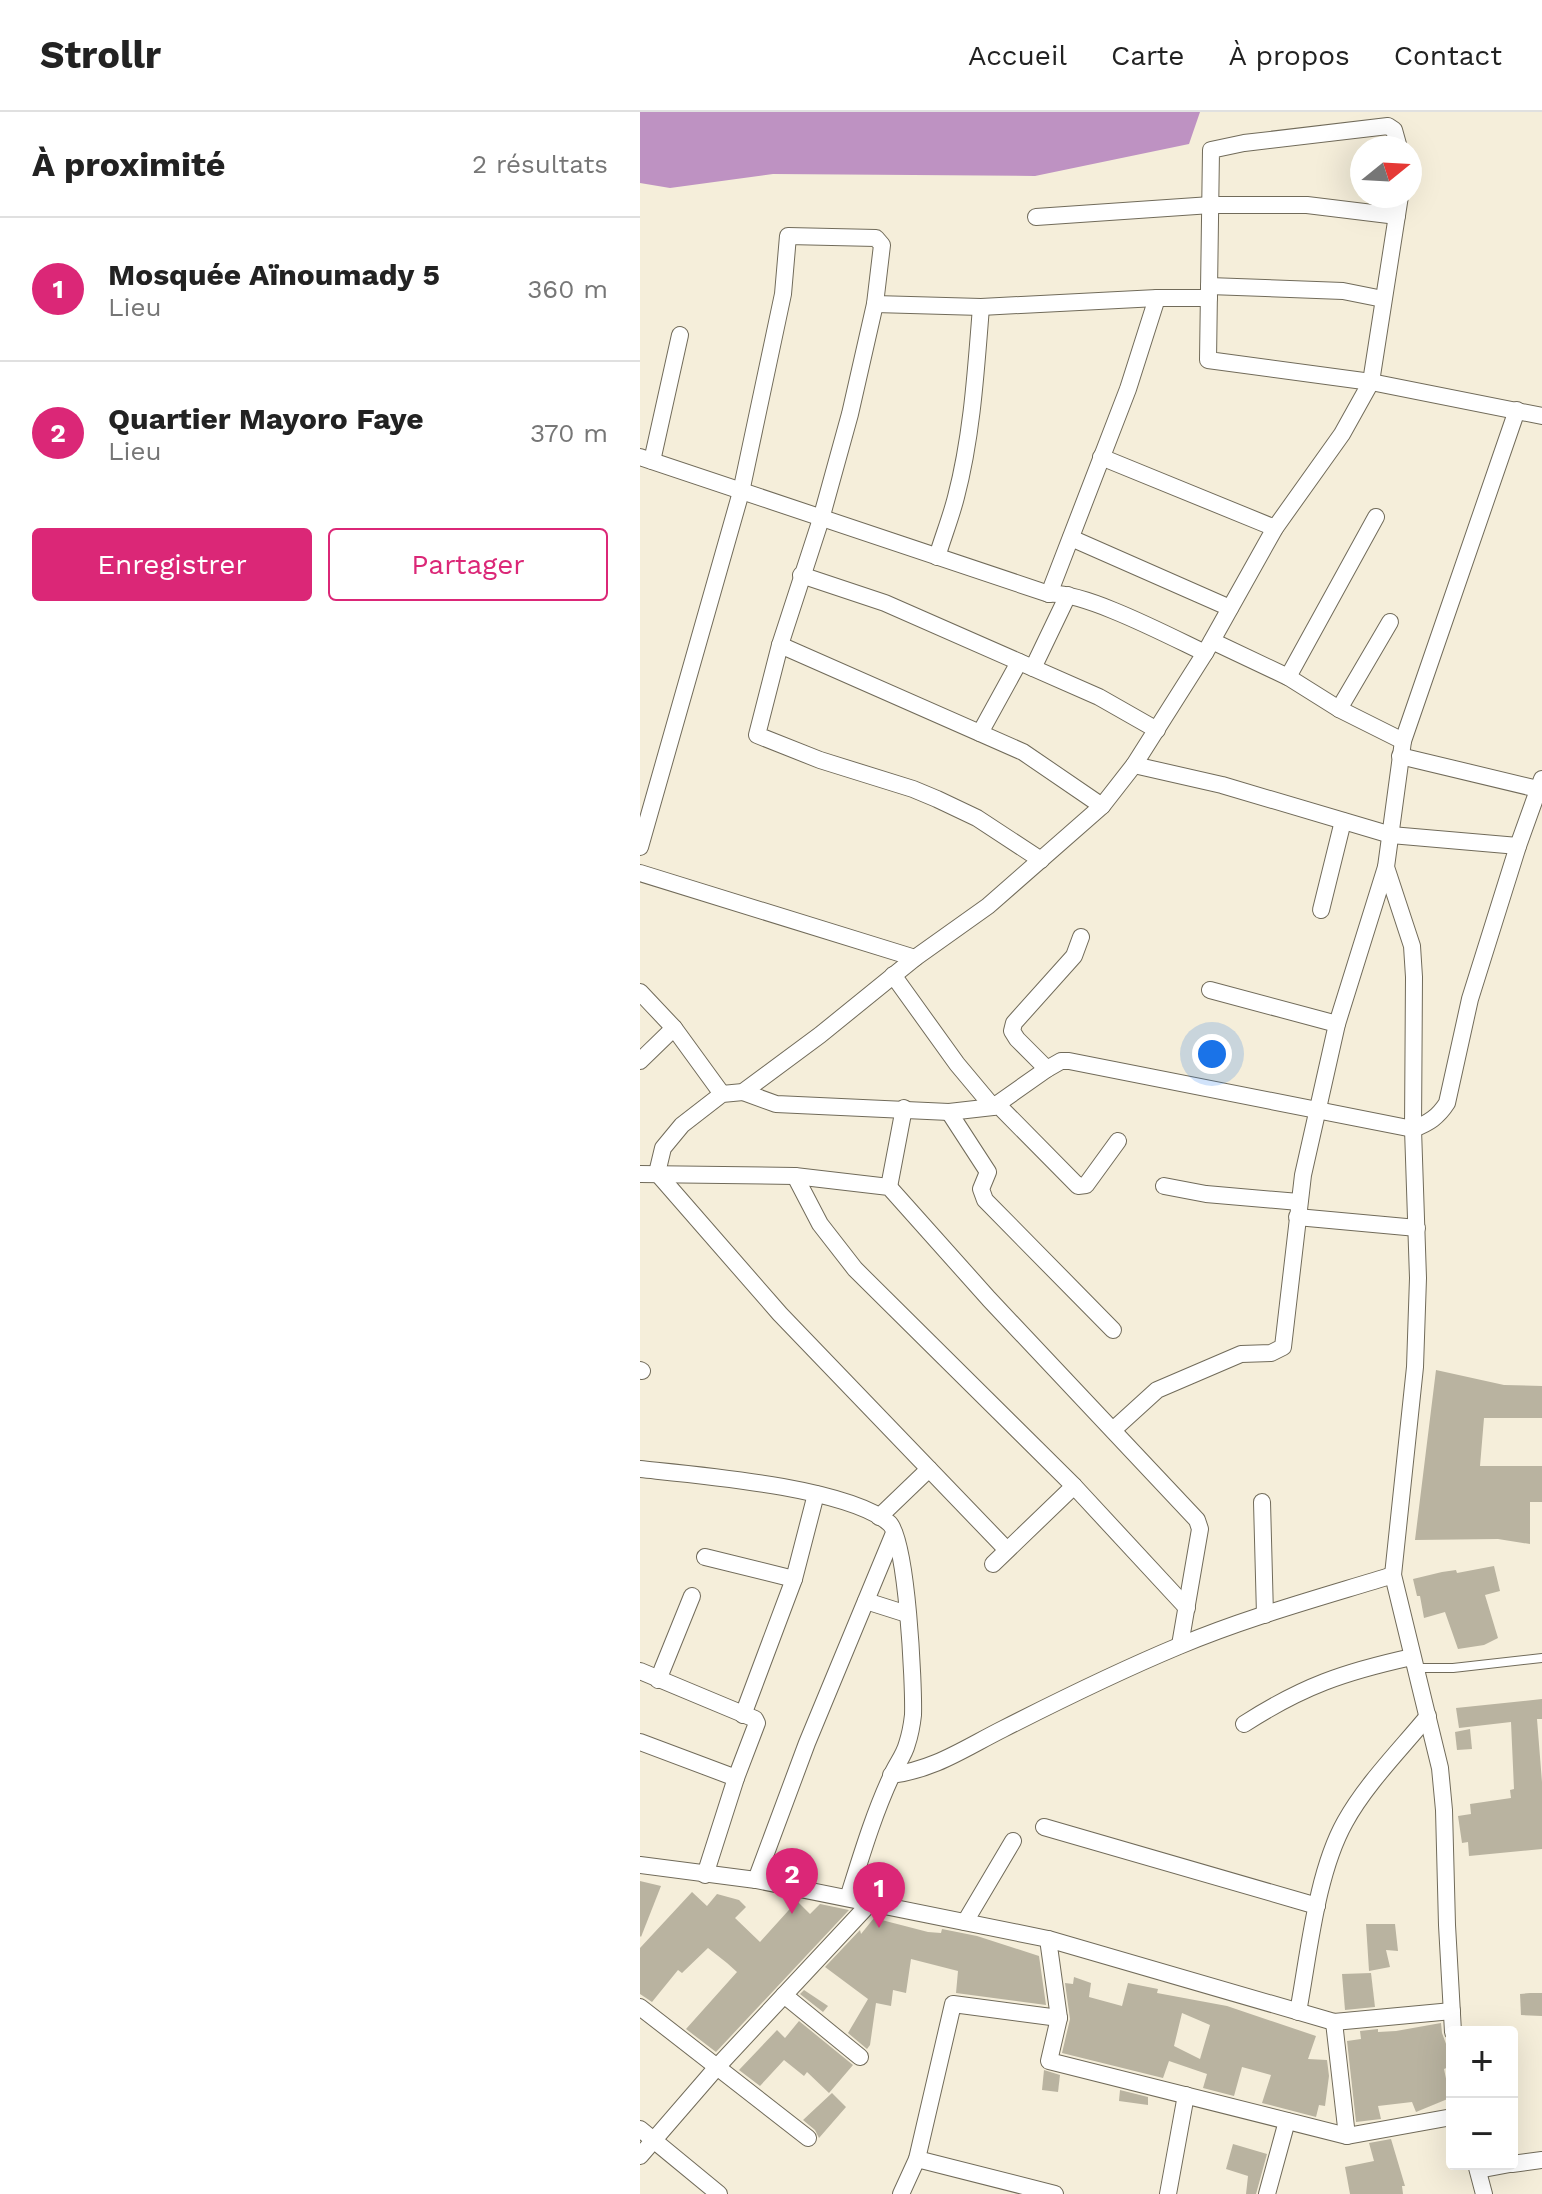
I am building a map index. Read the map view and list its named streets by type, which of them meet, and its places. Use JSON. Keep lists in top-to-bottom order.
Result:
{
  "north": "right",
  "page": {
    "header": "Strollr",
    "nav": [
      "Accueil",
      "Carte",
      "À propos",
      "Contact"
    ],
    "heading": ["À proximité", "2 résultats"],
    "list": [
      {
        "mark": "1",
        "name": "Mosquée Aïnoumady 5",
        "note": "Lieu",
        "value": "360 m"
      },
      {
        "mark": "2",
        "name": "Quartier Mayoro Faye",
        "note": "Lieu",
        "value": "370 m"
      }
    ],
    "buttons": ["Enregistrer", "Partager"],
    "pins": ["2", "1"],
    "map_buttons": ["+", "−"]
  }
}
